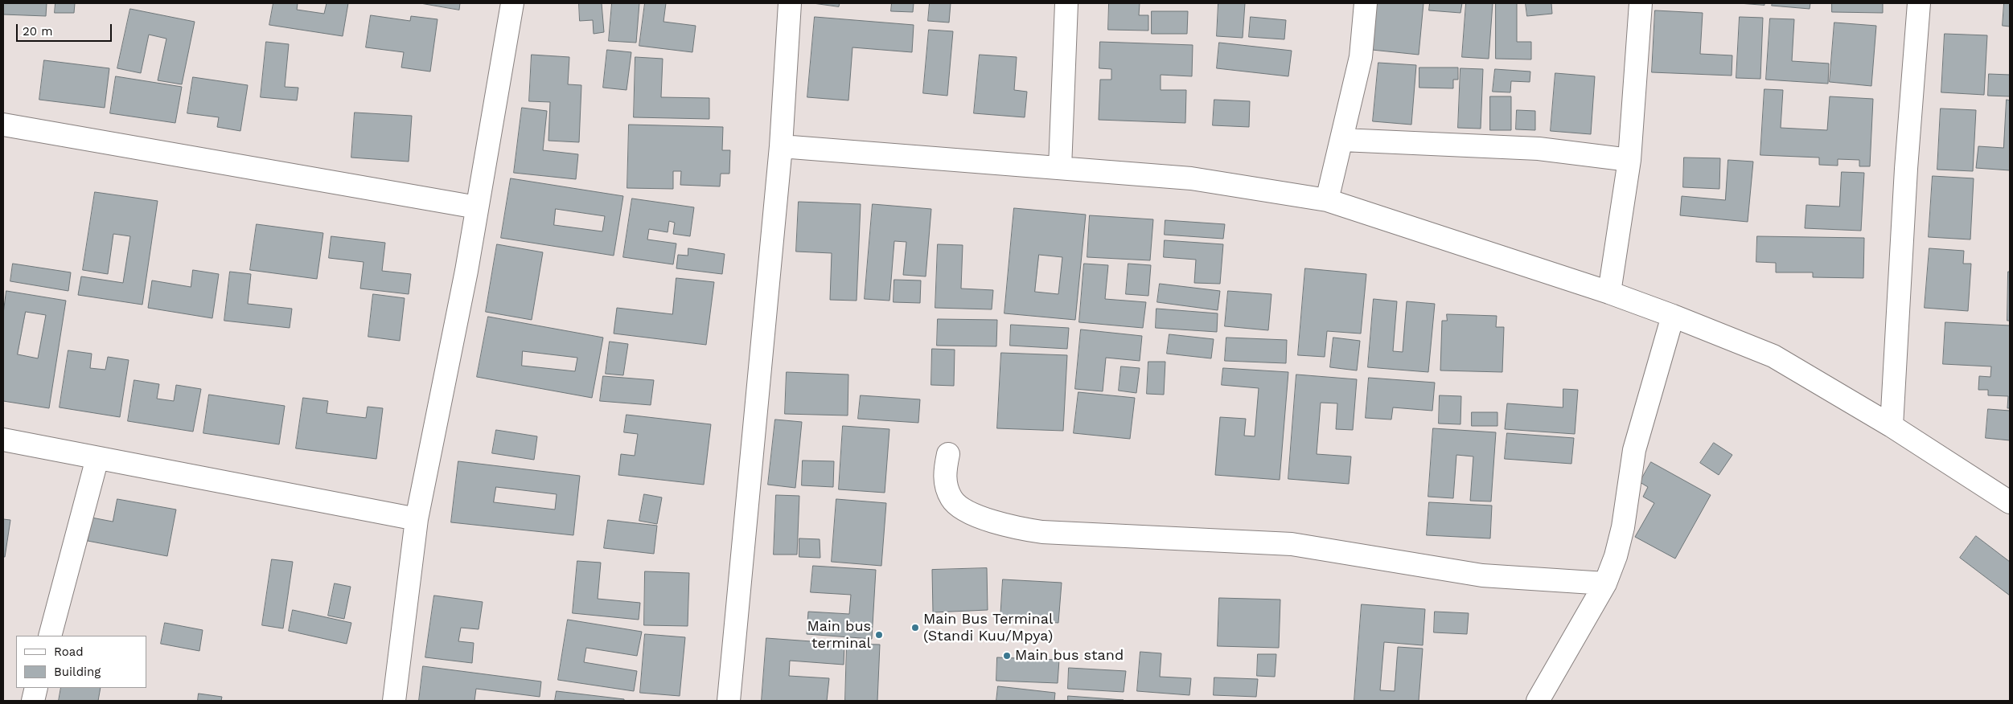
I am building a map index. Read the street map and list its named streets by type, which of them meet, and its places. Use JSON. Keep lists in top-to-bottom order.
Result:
{
  "places": ["Main Bus Terminal (Standi Kuu/Mpya)", "Main bus terminal", "Main bus stand"],
  "legend": ["Road", "Building"],
  "scale_bar": "20 m"
}
